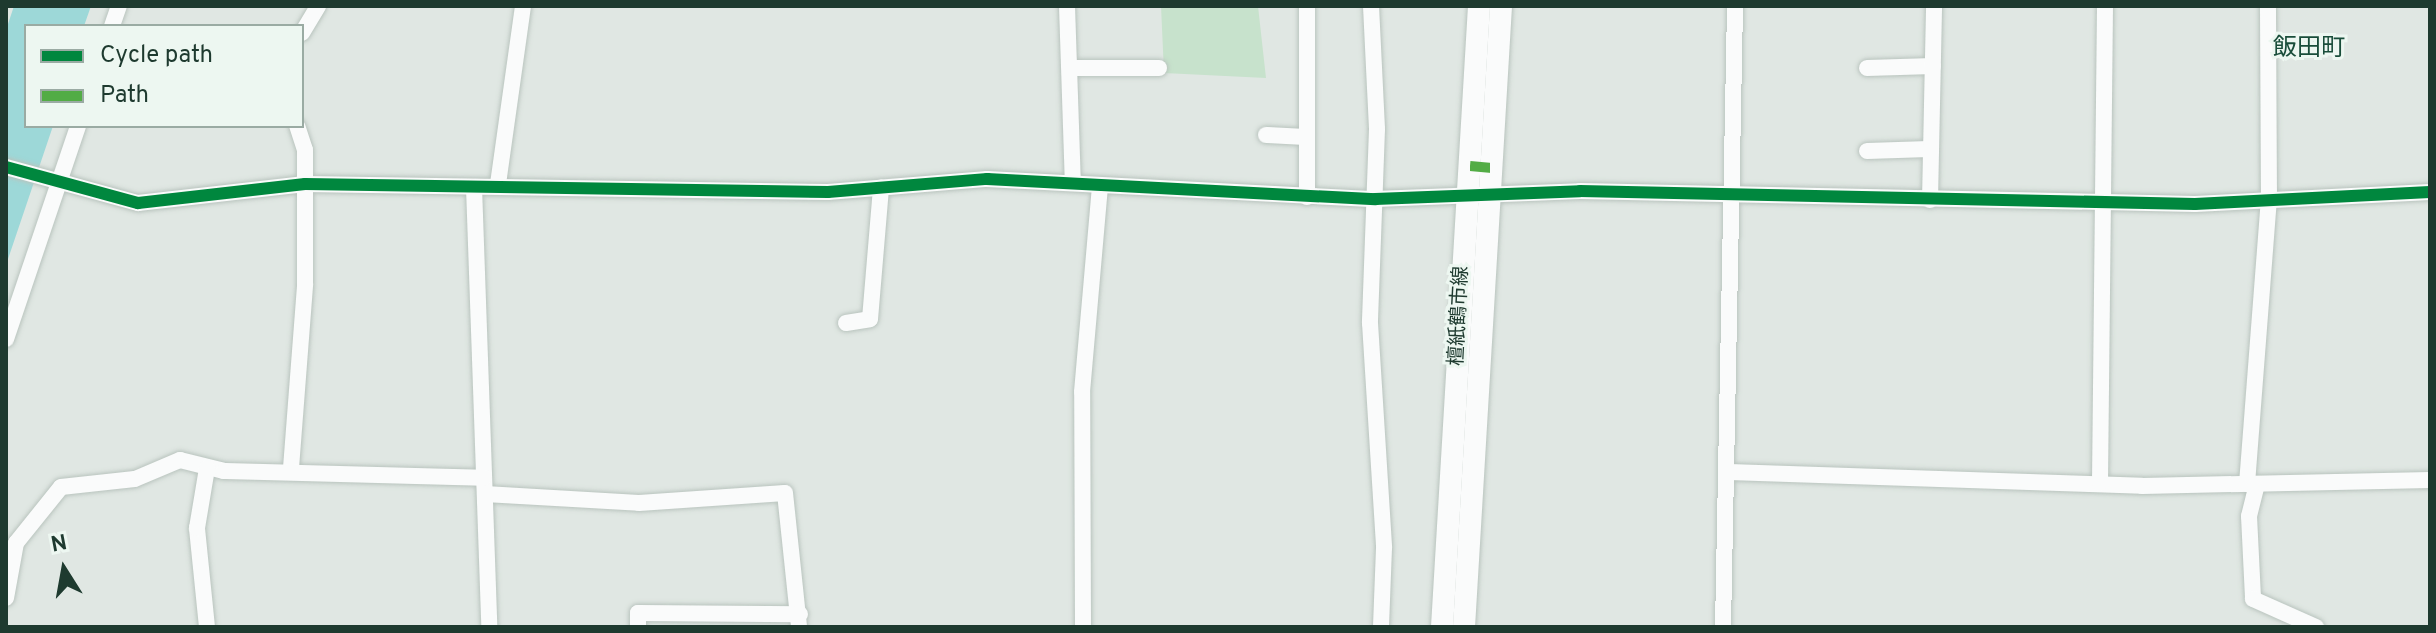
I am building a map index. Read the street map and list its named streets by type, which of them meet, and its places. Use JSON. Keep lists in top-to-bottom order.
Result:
{
  "streets": {
    "main road": ["檀紙鶴市線"]
  },
  "districts": ["飯田町"],
  "legend": ["Cycle path", "Path"],
  "north": "top"
}
